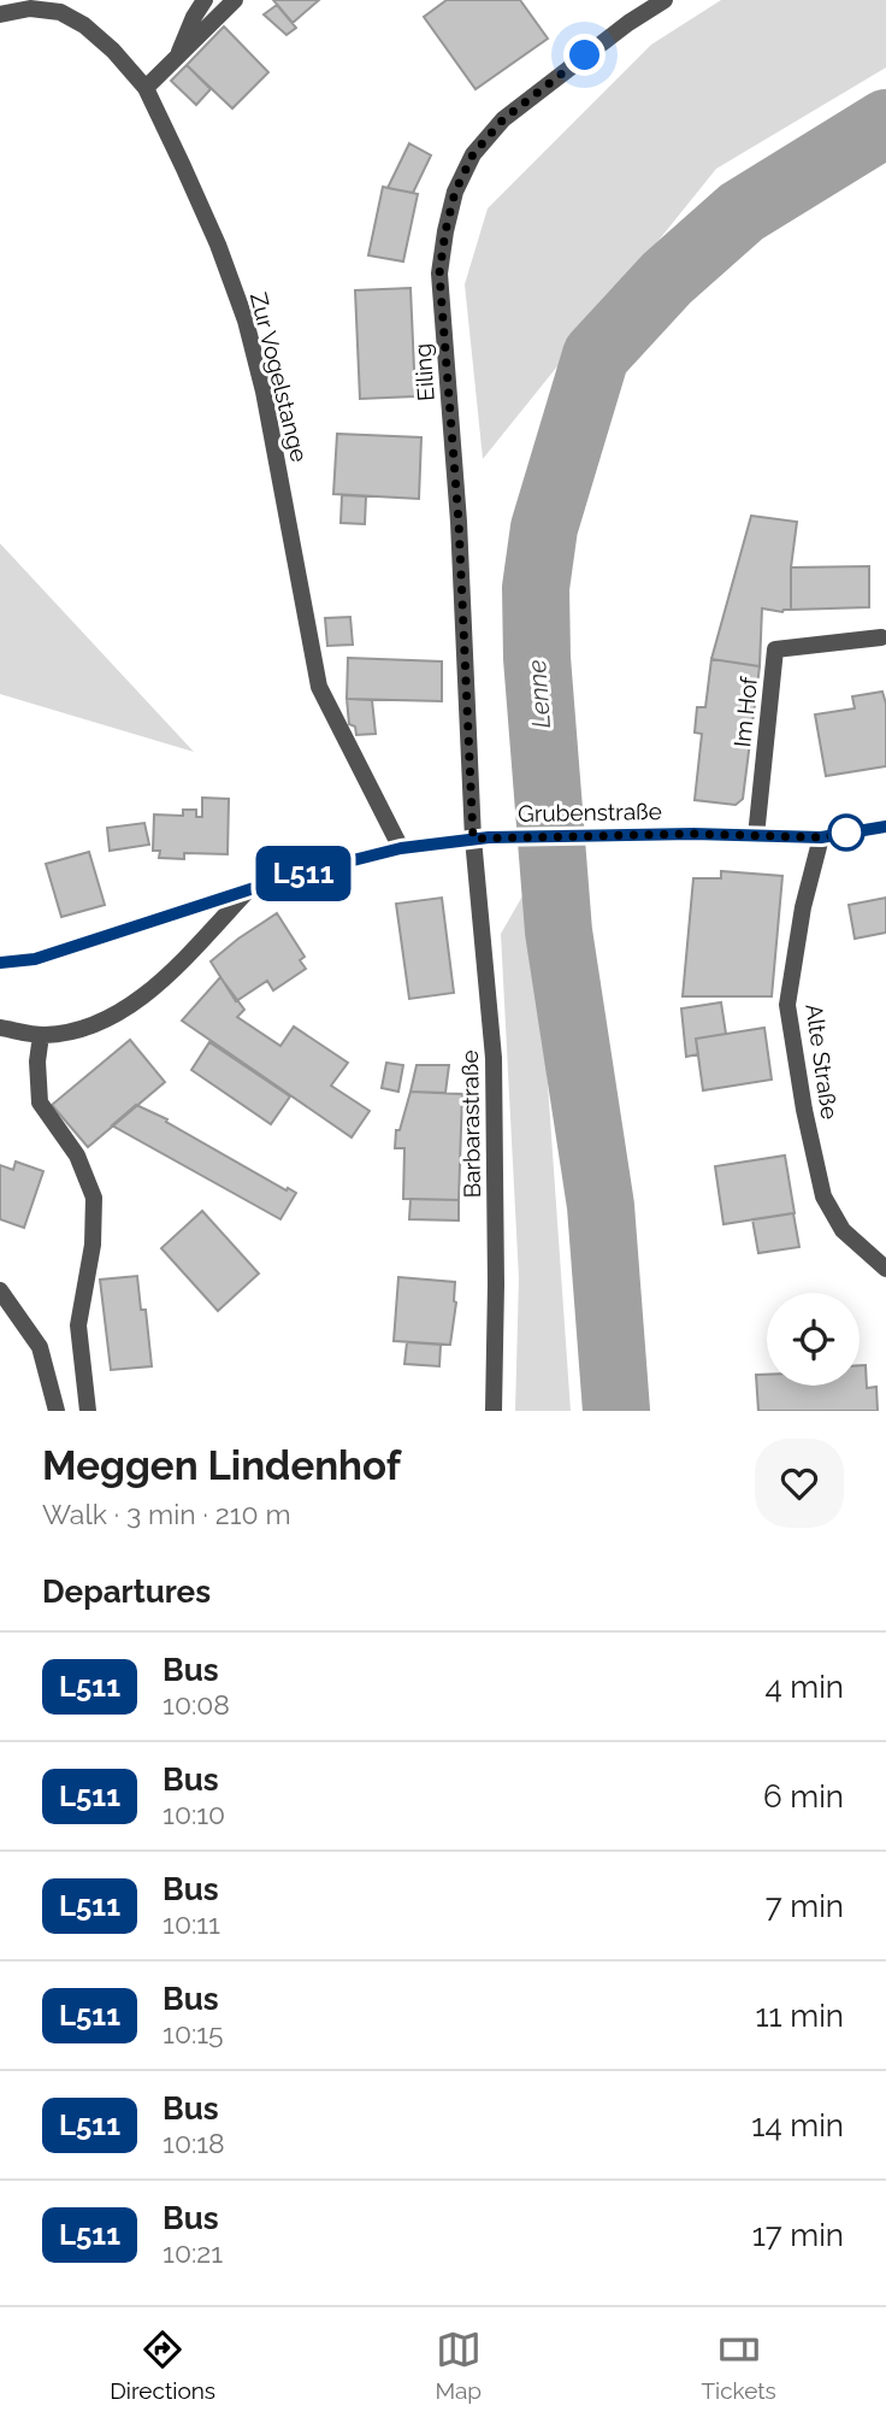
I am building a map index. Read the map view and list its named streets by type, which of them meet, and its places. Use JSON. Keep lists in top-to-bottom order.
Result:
{
  "streets": {
    "main road": ["Grubenstraße"],
    "street": [
      "Eiling",
      "Zur Vogelstange",
      "Im Hof",
      "Alte Straße",
      "Barbarastraße"
    ]
  },
  "crossings": [
    ["Eiling", "Grubenstraße"],
    ["Eiling", "Barbarastraße"],
    ["Zur Vogelstange", "Grubenstraße"],
    ["Im Hof", "Grubenstraße"],
    ["Grubenstraße", "Alte Straße"],
    ["Grubenstraße", "Barbarastraße"]
  ],
  "water": ["Lenne"],
  "lines": ["bus line L511"],
  "page": {
    "on_map": "L511",
    "heading": [
      ["Meggen Lindenhof", "Walk · 3 min · 210 m"],
      "Departures"
    ],
    "list": [
      {
        "mark": "L511",
        "name": "Bus",
        "note": "10:08",
        "value": "4 min"
      },
      {
        "mark": "L511",
        "name": "Bus",
        "note": "10:10",
        "value": "6 min"
      },
      {
        "mark": "L511",
        "name": "Bus",
        "note": "10:11",
        "value": "7 min"
      },
      {
        "mark": "L511",
        "name": "Bus",
        "note": "10:15",
        "value": "11 min"
      },
      {
        "mark": "L511",
        "name": "Bus",
        "note": "10:18",
        "value": "14 min"
      },
      {
        "mark": "L511",
        "name": "Bus",
        "note": "10:21",
        "value": "17 min"
      }
    ],
    "tabs": ["Directions", "Map", "Tickets"]
  }
}
